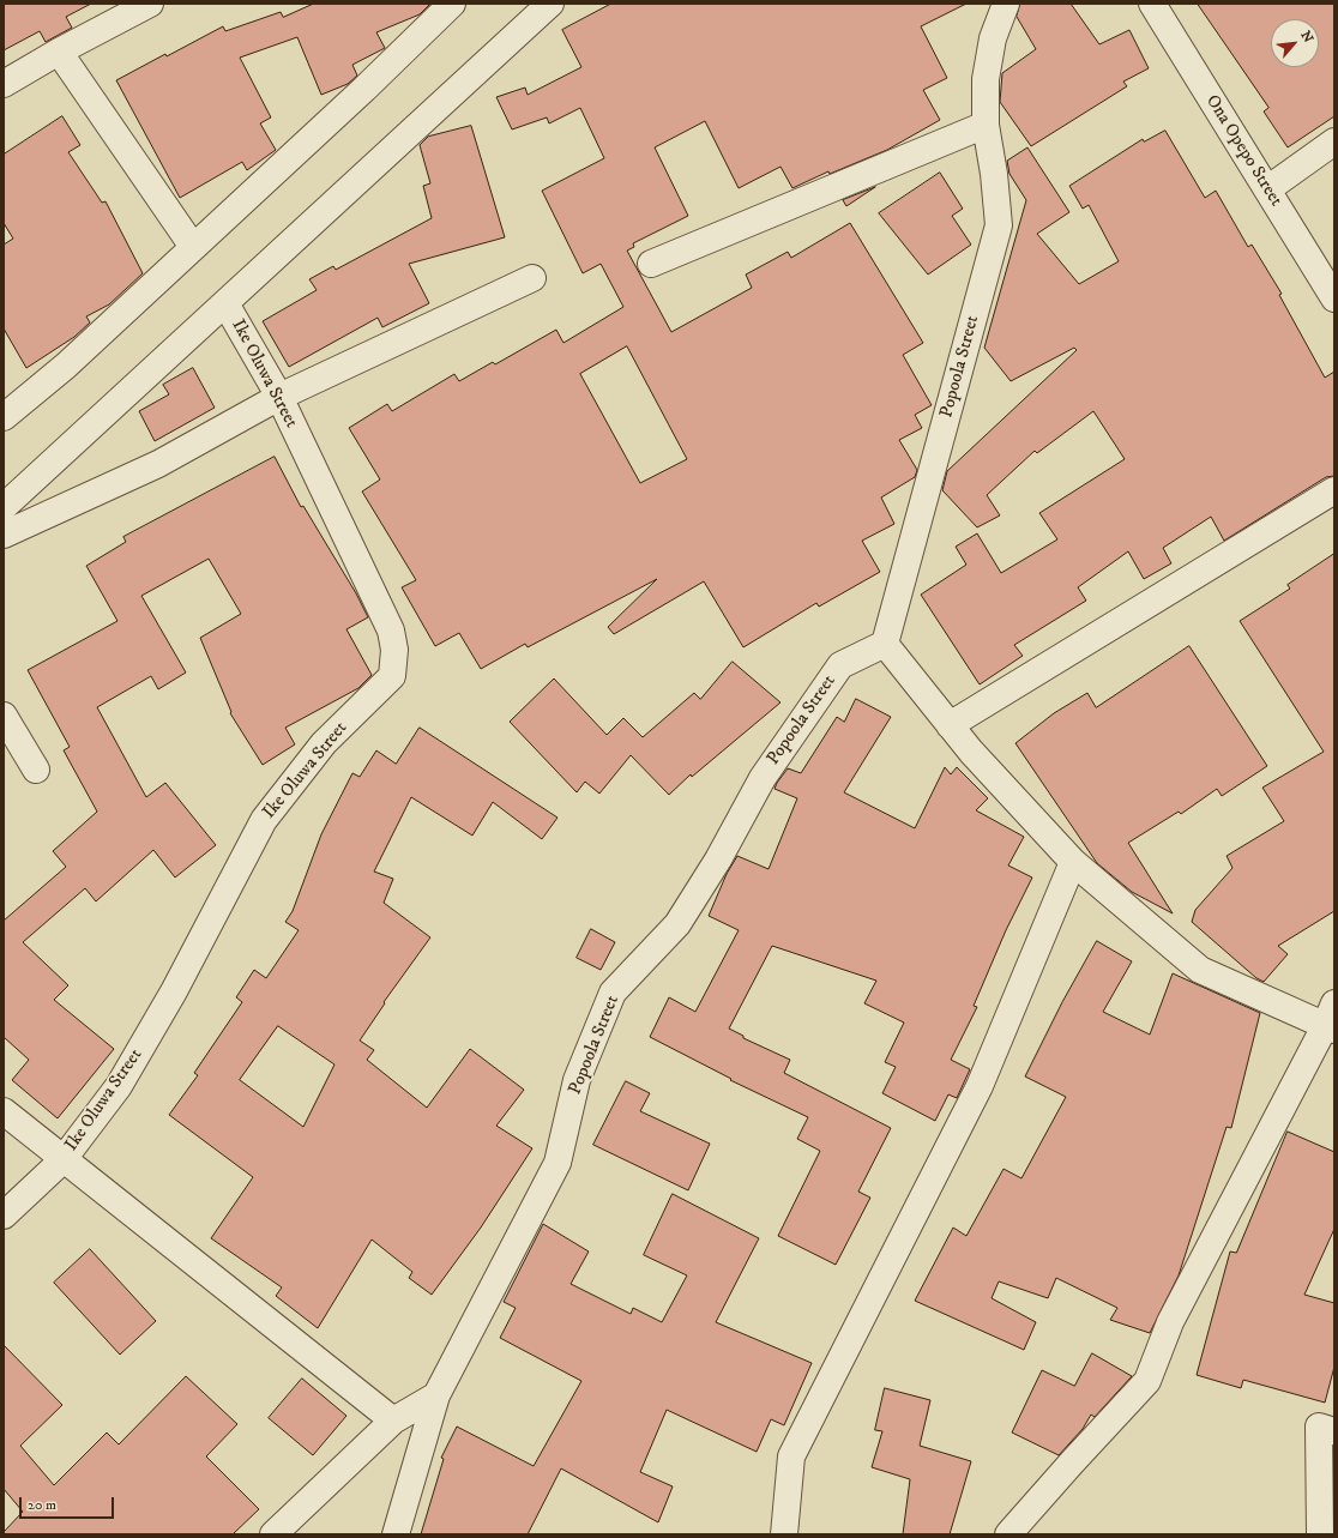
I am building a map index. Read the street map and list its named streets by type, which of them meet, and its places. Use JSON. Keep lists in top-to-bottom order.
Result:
{
  "streets": {
    "street": ["Ona Opepo Street", "Popoola Street", "Ike Oluwa Street"]
  },
  "scale_bar": "20 m",
  "north": "top right"
}
